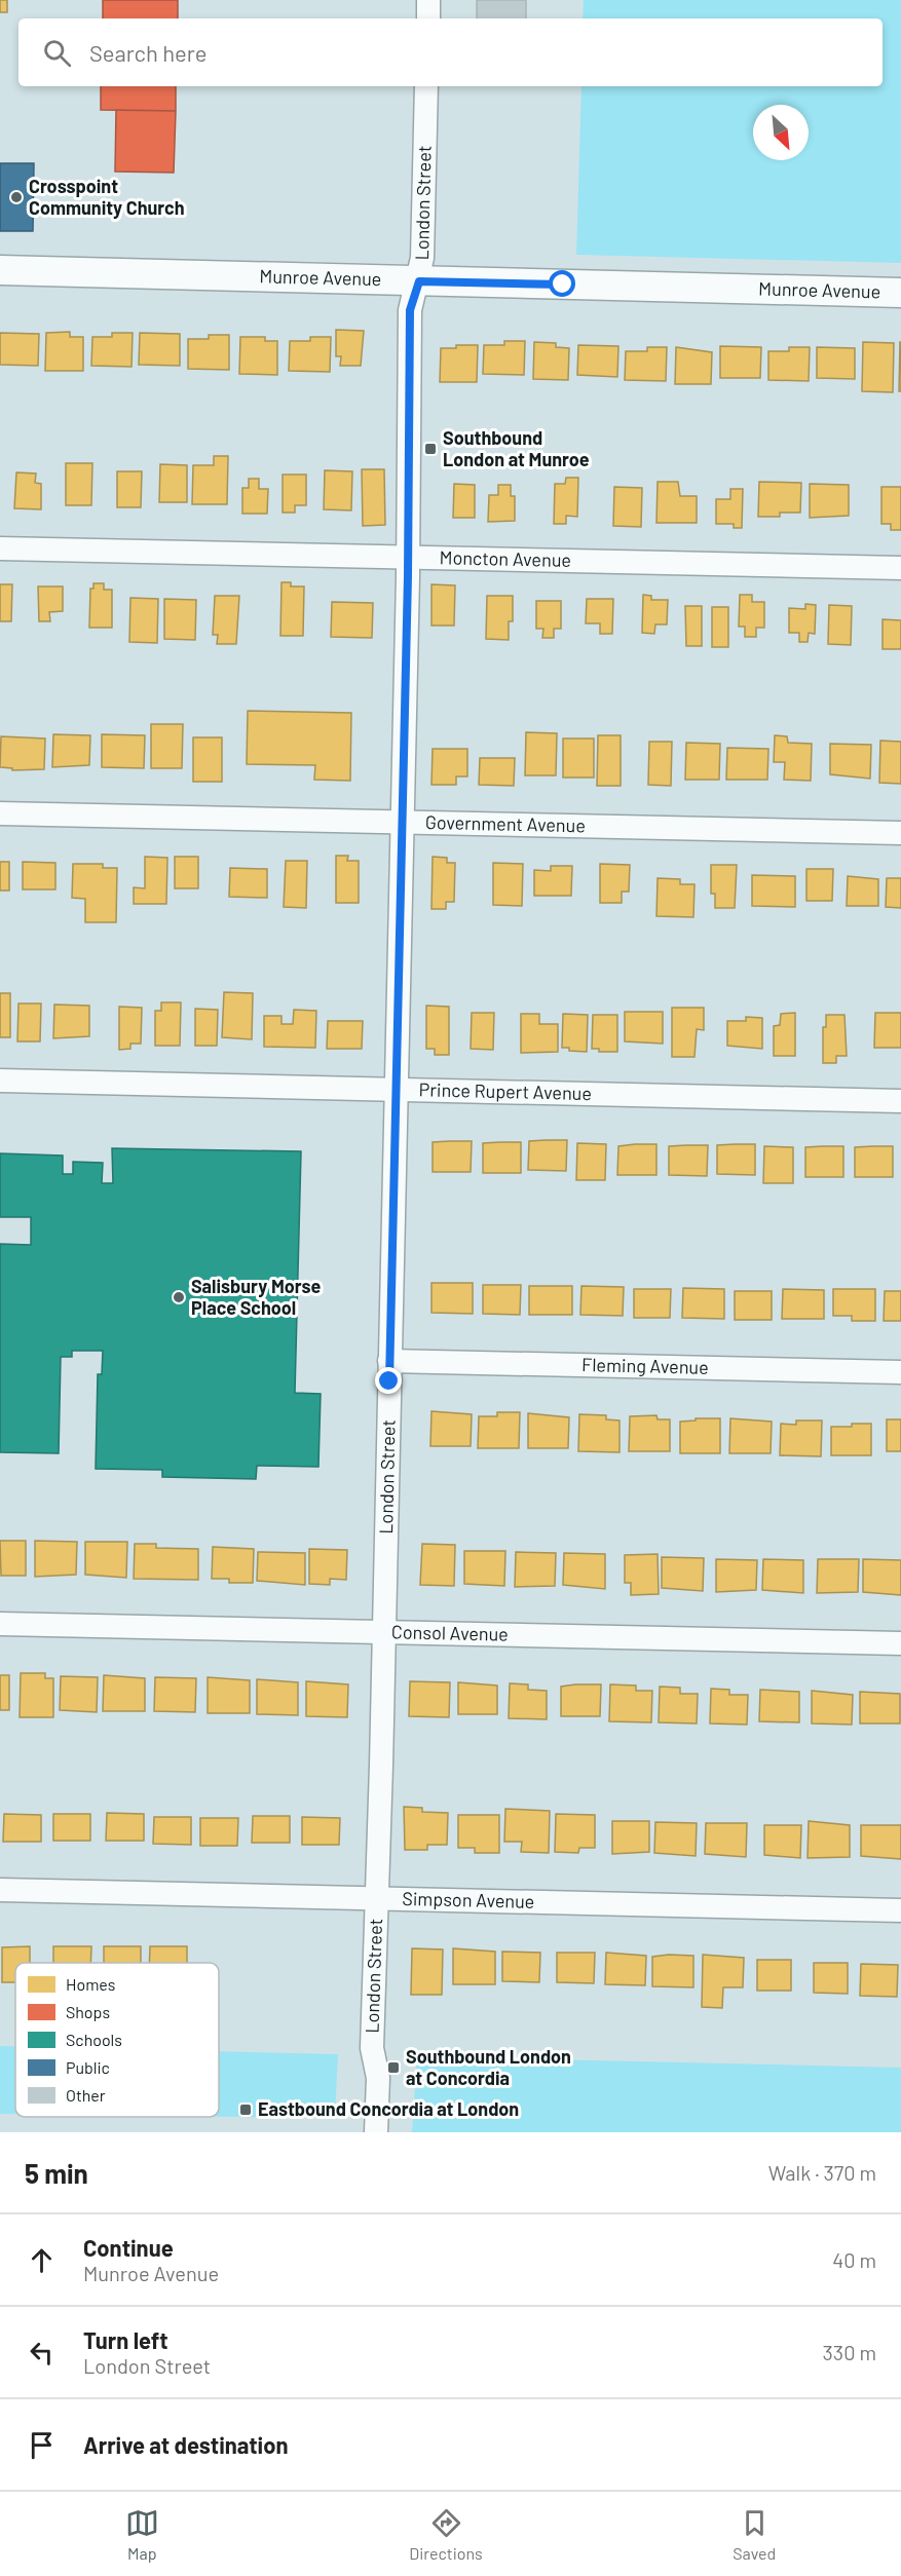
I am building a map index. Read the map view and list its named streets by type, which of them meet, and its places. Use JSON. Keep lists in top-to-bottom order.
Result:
{
  "streets": {
    "street": [
      "London Street",
      "Munroe Avenue",
      "Moncton Avenue",
      "Government Avenue",
      "Prince Rupert Avenue",
      "Fleming Avenue",
      "Consol Avenue",
      "Simpson Avenue"
    ]
  },
  "crossings": [
    ["London Street", "Munroe Avenue"],
    ["London Street", "Moncton Avenue"],
    ["London Street", "Government Avenue"],
    ["London Street", "Prince Rupert Avenue"],
    ["London Street", "Fleming Avenue"],
    ["London Street", "Consol Avenue"],
    ["London Street", "Simpson Avenue"]
  ],
  "places": {
    "other": ["Crosspoint Community Church", "Salisbury Morse Place School"],
    "transit": ["Southbound London at Munroe", "Southbound London at Concordia", "Eastbound Concordia at London"]
  },
  "legend": [
    "Homes",
    "Shops",
    "Schools",
    "Public",
    "Other"
  ],
  "north": "bottom right",
  "page": {
    "search": "Search here",
    "heading": ["5 min", "Walk · 370 m"],
    "list": [
      ["Continue", "Munroe Avenue", "40 m"],
      ["Turn left", "London Street", "330 m"],
      "Arrive at destination"
    ],
    "nav": ["Map", "Directions", "Saved"]
  }
}
